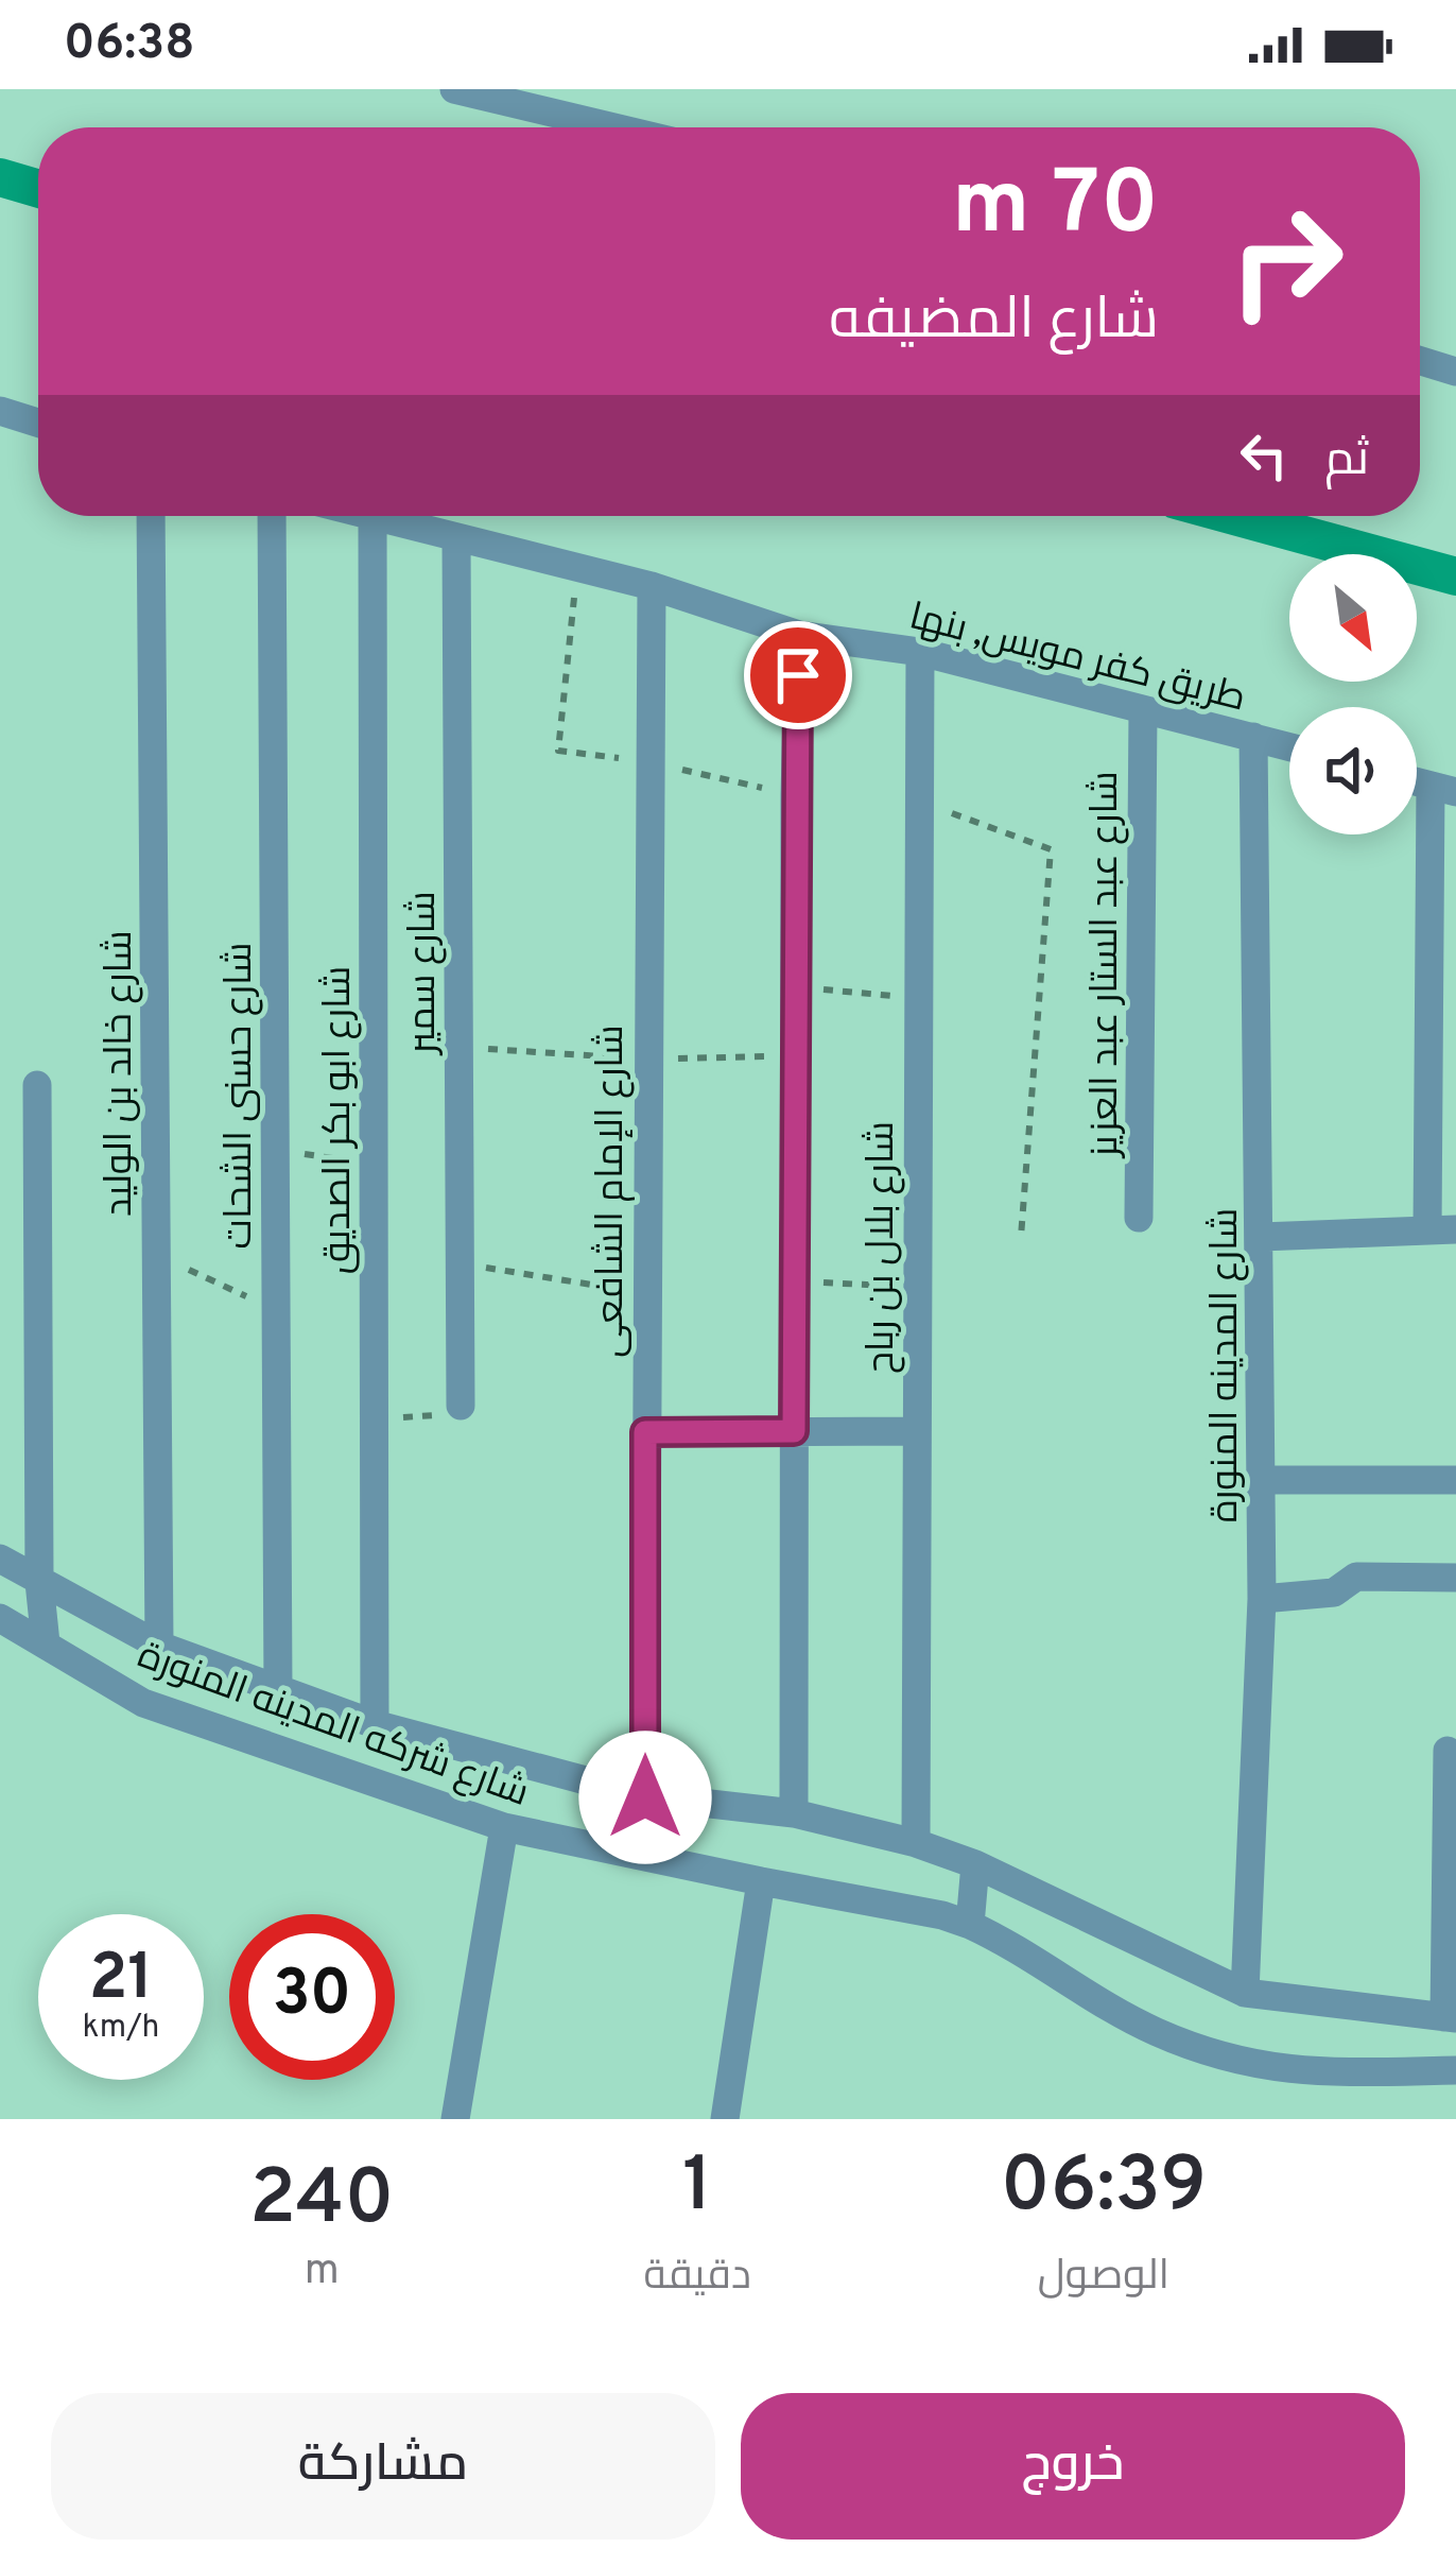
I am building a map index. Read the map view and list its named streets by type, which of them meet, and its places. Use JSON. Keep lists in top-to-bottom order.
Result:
{
  "streets": {
    "street": [
      "طريق كفر مويس, بنها",
      "شارع عبد الستار عبد العزيز",
      "شارع سمير",
      "شارع خالد بن الوليد",
      "شارع حسنى الشحات",
      "شارع ابو بكر الصديق",
      "شارع الإمام الشافعى",
      "شارع بلال بن رباح",
      "شارع المدينه المنورة",
      "شارع شركه المدينه المنورة"
    ]
  },
  "crossings": [
    ["طريق كفر مويس, بنها", "شارع عبد الستار عبد العزيز"],
    ["طريق كفر مويس, بنها", "شارع سمير"],
    ["طريق كفر مويس, بنها", "شارع ابو بكر الصديق"],
    ["طريق كفر مويس, بنها", "شارع الإمام الشافعى"],
    ["طريق كفر مويس, بنها", "شارع بلال بن رباح"],
    ["طريق كفر مويس, بنها", "شارع المدينه المنورة"],
    ["شارع خالد بن الوليد", "شارع شركه المدينه المنورة"],
    ["شارع حسنى الشحات", "شارع شركه المدينه المنورة"],
    ["شارع ابو بكر الصديق", "شارع شركه المدينه المنورة"],
    ["شارع الإمام الشافعى", "شارع شركه المدينه المنورة"],
    ["شارع بلال بن رباح", "شارع شركه المدينه المنورة"],
    ["شارع المدينه المنورة", "شارع شركه المدينه المنورة"]
  ],
  "north": "bottom right",
  "page": {
    "status": "06:38",
    "turn": ["70 m", "شارع المضيفه"],
    "then": "ثم",
    "speed": "21 km/h",
    "limit": "30",
    "eta": [
      "06:39",
      "الوصول",
      "1",
      "دقيقة",
      "240",
      "m"
    ],
    "buttons": ["خروج", "مشاركة"]
  }
}
